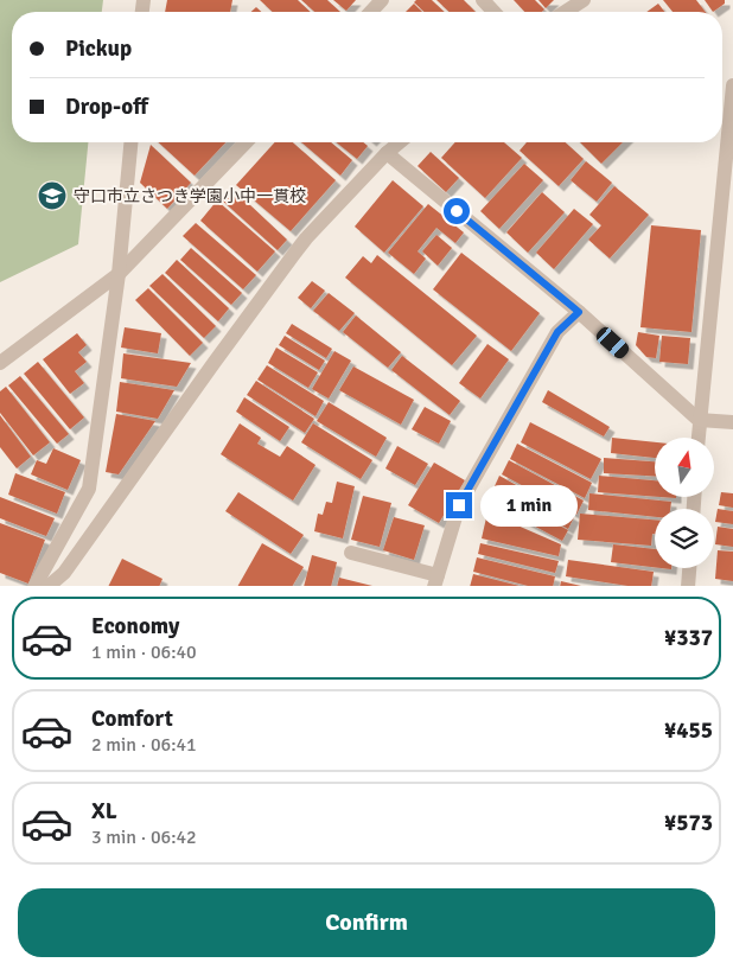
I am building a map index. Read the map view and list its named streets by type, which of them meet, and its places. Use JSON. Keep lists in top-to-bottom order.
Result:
{
  "places": {
    "school or university": ["守口市立さつき学園小中一貫校"]
  },
  "north": "top",
  "page": {
    "banner": ["Pickup", "Drop-off"],
    "bubble": "1 min",
    "list": [
      {
        "name": "Economy",
        "note": "1 min · 06:40",
        "value": "¥337"
      },
      {
        "name": "Comfort",
        "note": "2 min · 06:41",
        "value": "¥455"
      },
      {
        "name": "XL",
        "note": "3 min · 06:42",
        "value": "¥573"
      }
    ],
    "buttons": "Confirm"
  }
}
